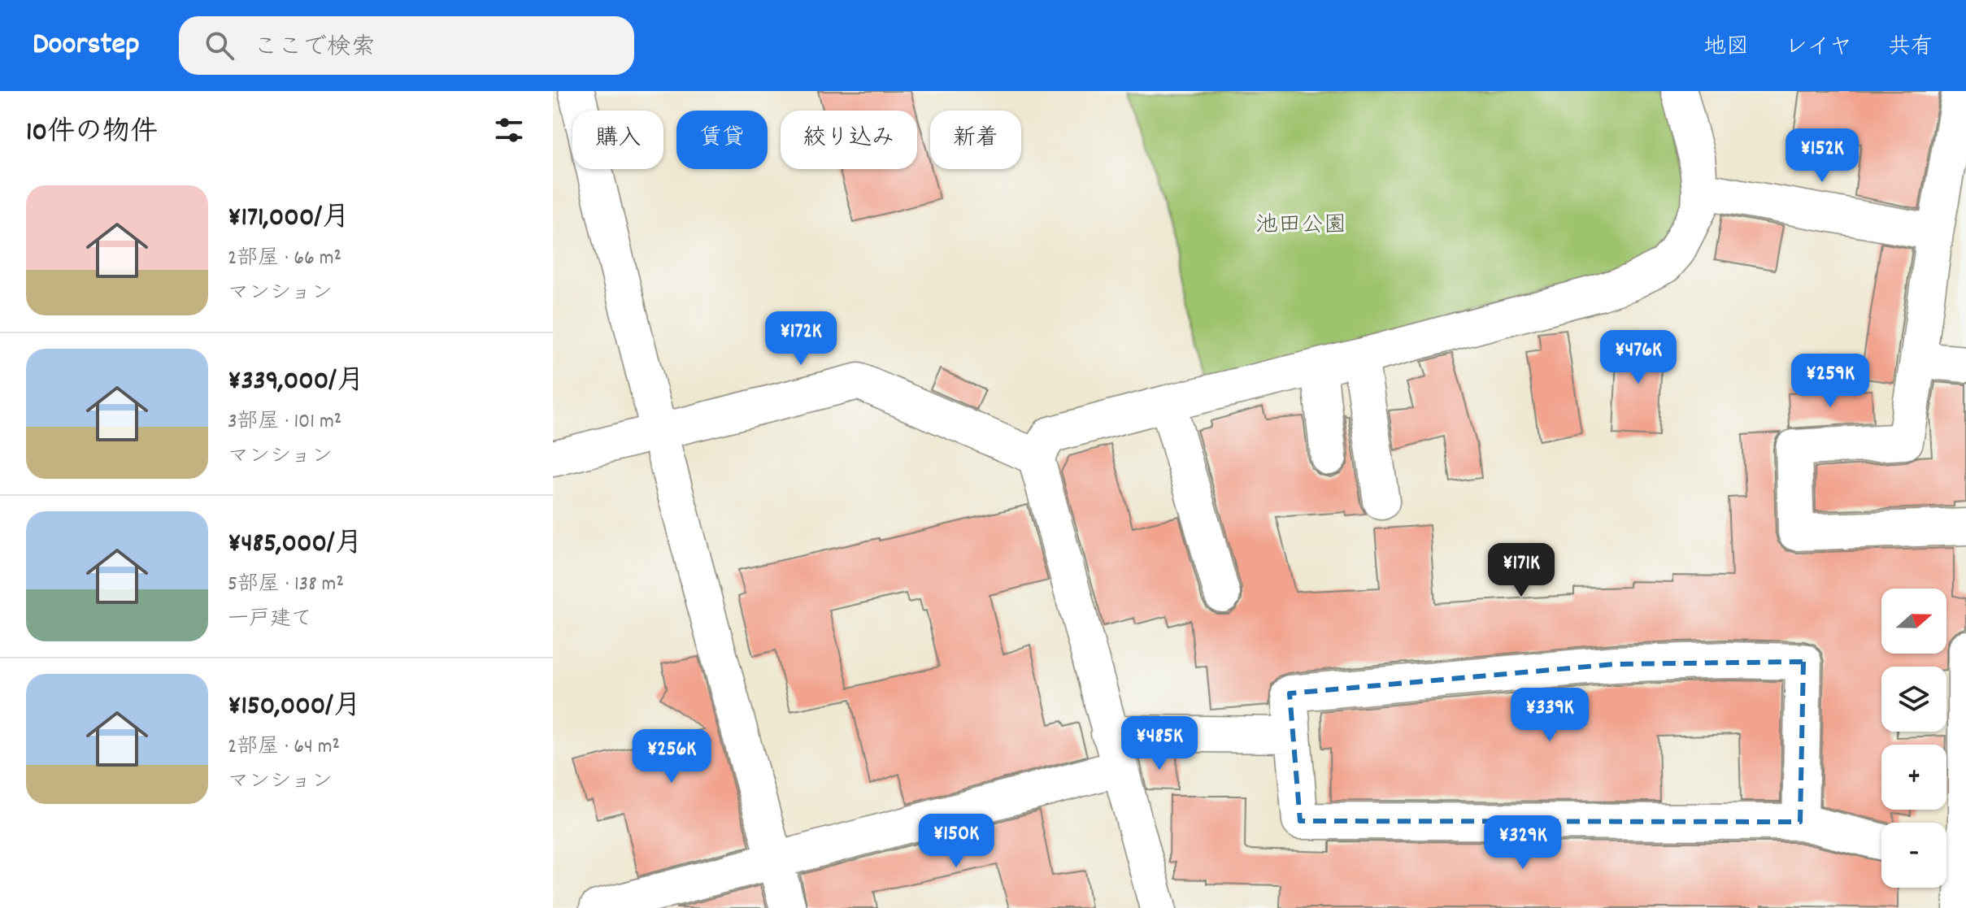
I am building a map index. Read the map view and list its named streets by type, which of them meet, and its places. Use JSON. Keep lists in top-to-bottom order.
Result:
{
  "parks": ["池田公園"],
  "north": "right",
  "page": {
    "header": "Doorstep",
    "search": "ここで検索",
    "nav": ["地図", "レイヤ", "共有"],
    "heading": "10件の物件",
    "chip": [
      "購入",
      "賃貸",
      "絞り込み",
      "新着"
    ],
    "price": [
      "¥152K",
      "¥172K",
      "¥476K",
      "¥259K",
      "¥171K",
      "¥339K",
      "¥485K",
      "¥256K",
      "¥150K",
      "¥329K"
    ],
    "list": [
      {
        "name": "¥171,000/月",
        "note": "2部屋 · 66 m² · マンション"
      },
      {
        "name": "¥339,000/月",
        "note": "3部屋 · 101 m² · マンション"
      },
      {
        "name": "¥485,000/月",
        "note": "5部屋 · 138 m² · 一戸建て"
      },
      {
        "name": "¥150,000/月",
        "note": "2部屋 · 64 m² · マンション"
      }
    ],
    "map_buttons": ["+", "−"]
  }
}
